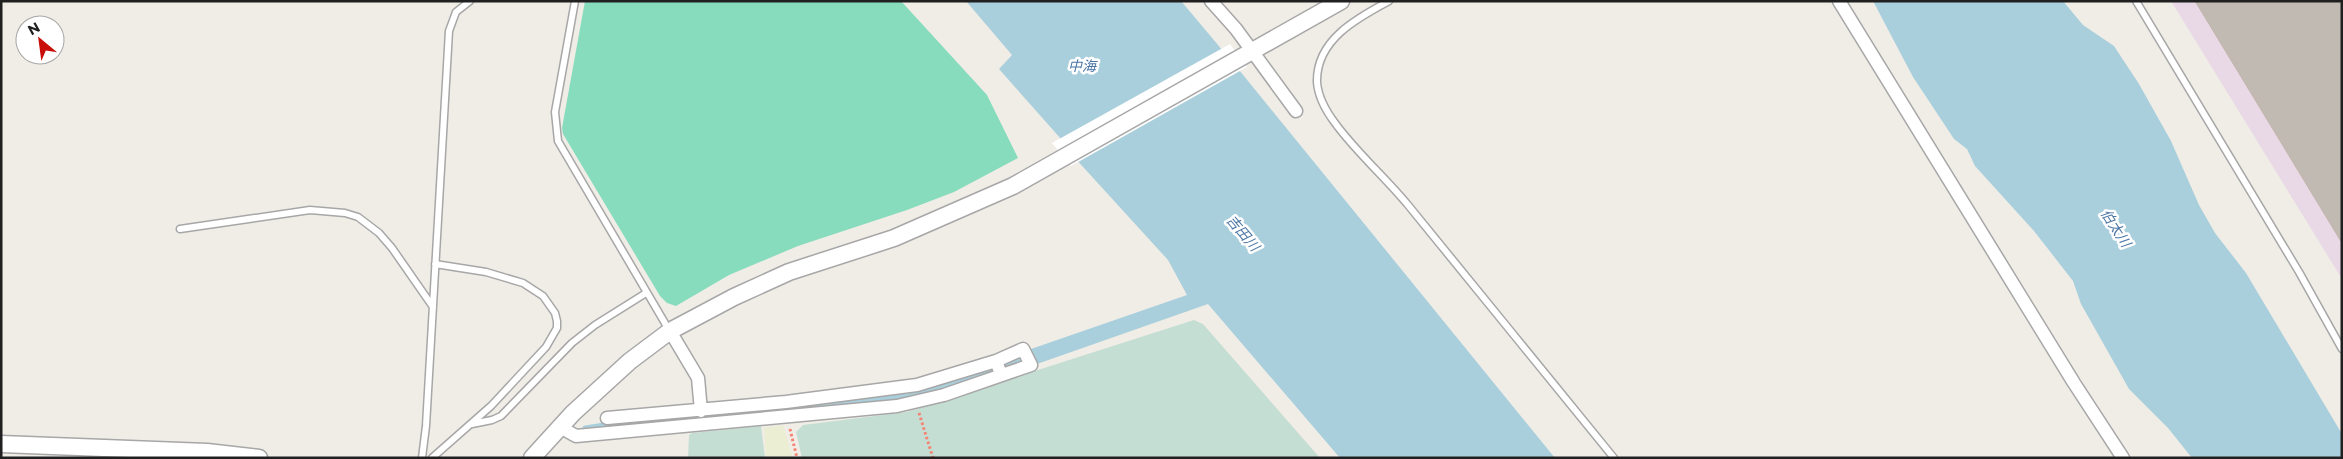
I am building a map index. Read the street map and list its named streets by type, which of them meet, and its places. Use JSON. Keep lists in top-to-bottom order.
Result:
{
  "water": ["中海", "伯太川", "吉田川"],
  "north": "top left"
}
